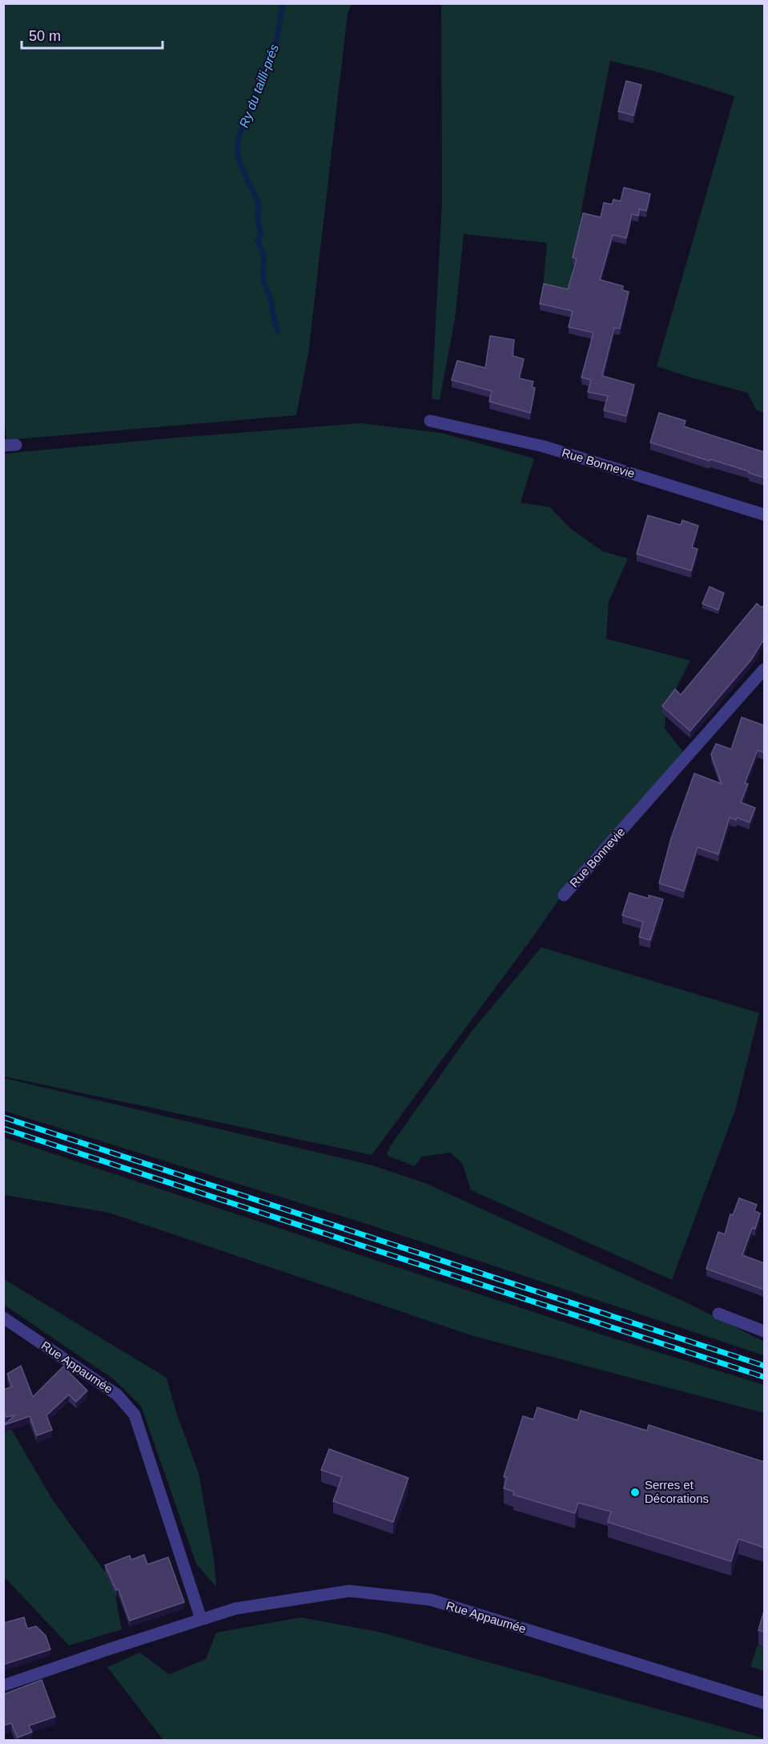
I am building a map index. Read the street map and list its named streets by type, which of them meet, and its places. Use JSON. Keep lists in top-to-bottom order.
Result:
{
  "streets": {
    "street": ["Rue Bonnevie", "Rue Appaumée"]
  },
  "water": ["Ry du tailli-prés"],
  "places": ["Serres et Décorations"],
  "scale_bar": "50 m"
}
